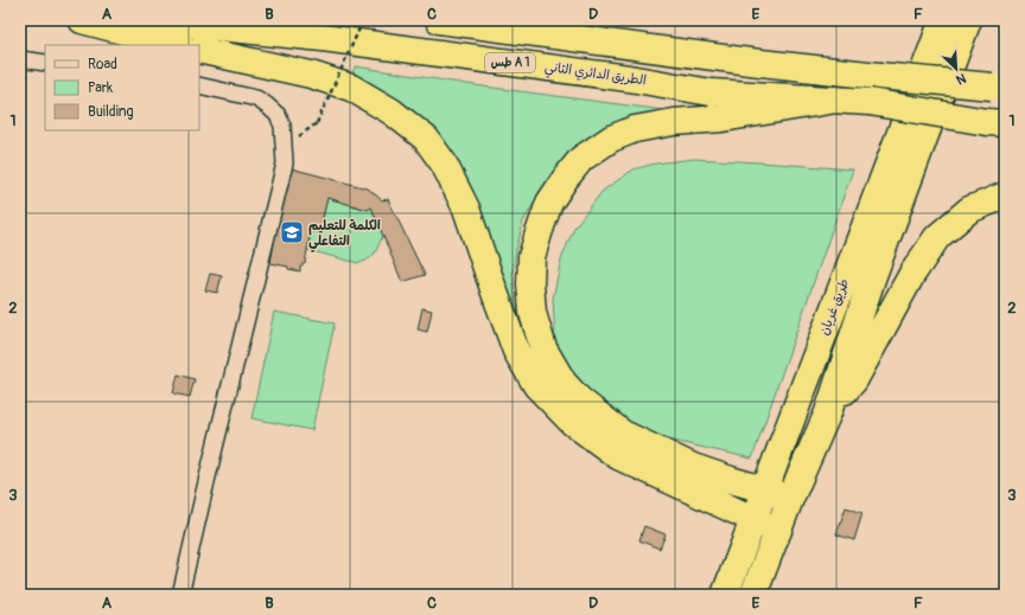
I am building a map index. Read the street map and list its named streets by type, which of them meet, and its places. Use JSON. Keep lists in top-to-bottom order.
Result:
{
  "streets": {
    "highway": ["طس A 1", "الطريق الدائري الثاني", "طريق غريان"]
  },
  "places": {
    "school or university": ["الكلمة للتعليم التفاعلي"]
  },
  "legend": ["Road", "Park", "Building"],
  "north": "bottom right",
  "grid": {
    "columns": [
      "A",
      "B",
      "C",
      "D",
      "E",
      "F"
    ],
    "rows": ["1", "2", "3"]
  }
}
